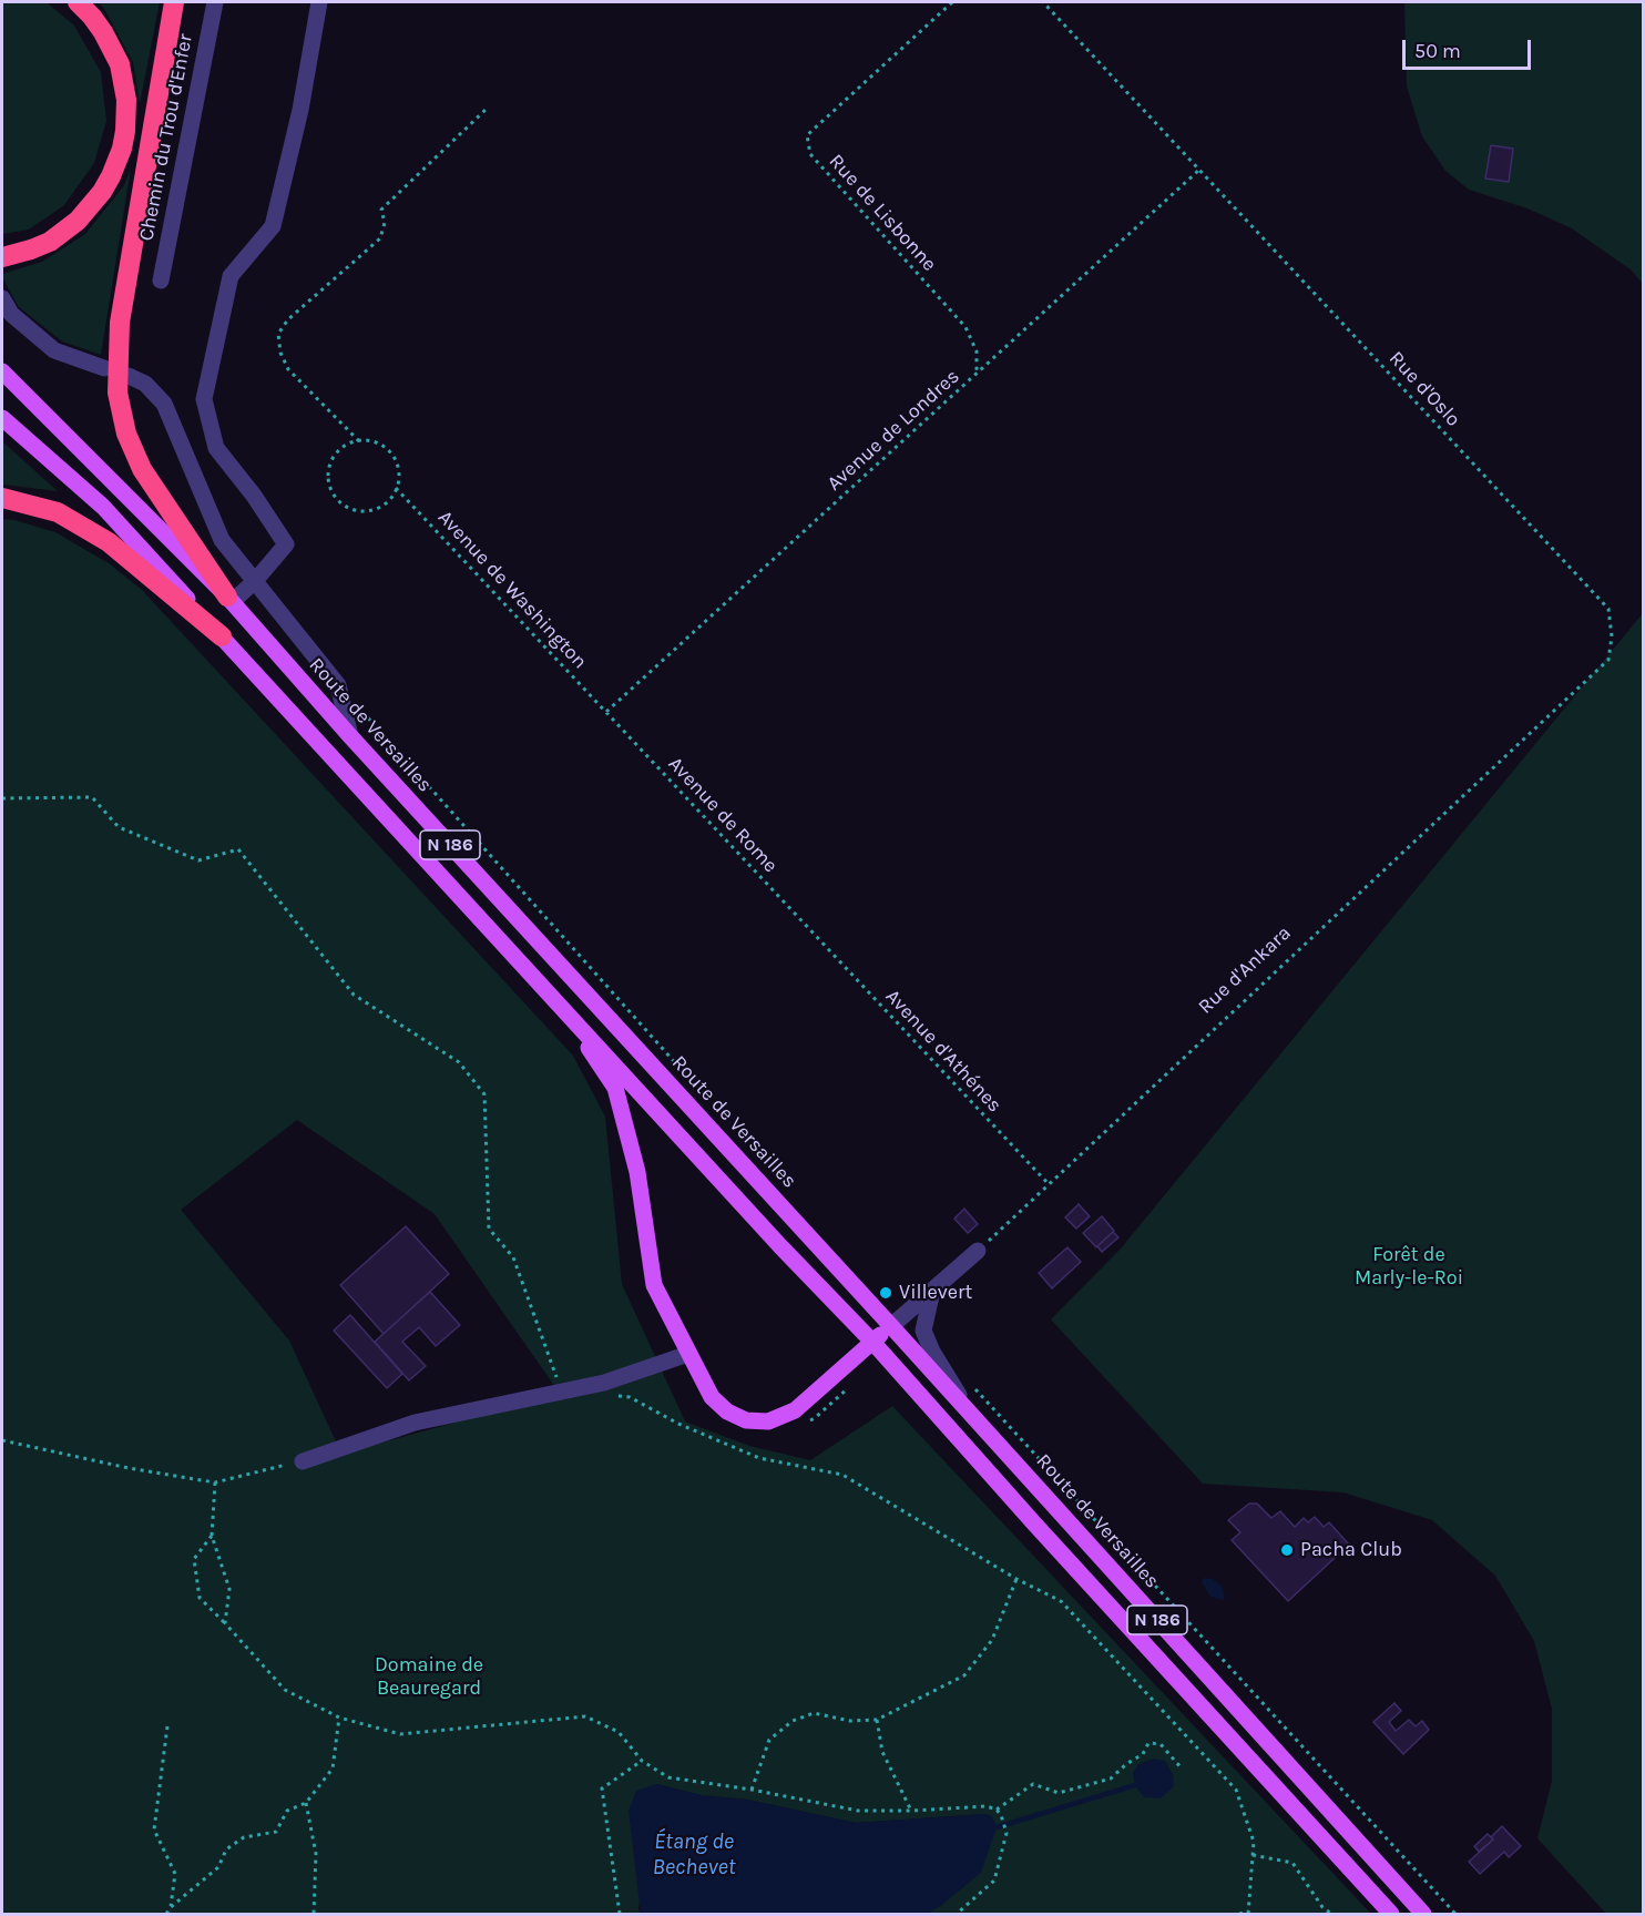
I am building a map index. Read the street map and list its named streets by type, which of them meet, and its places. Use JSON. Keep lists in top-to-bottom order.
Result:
{
  "streets": {
    "main road": ["Route de Versailles", "N 186"],
    "street": ["Chemin du Trou d'Enfer"],
    "path": [
      "Rue de Lisbonne",
      "Rue d'Oslo",
      "Avenue de Londres",
      "Avenue de Washington",
      "Avenue de Rome",
      "Rue d'Ankara",
      "Avenue d'Athénes"
    ]
  },
  "crossings": [
    ["Rue de Lisbonne", "Avenue de Londres"],
    ["Rue d'Oslo", "Avenue de Londres"],
    ["Rue d'Oslo", "Rue d'Ankara"],
    ["Avenue de Londres", "Avenue de Washington"],
    ["Avenue de Londres", "Avenue de Rome"],
    ["Avenue de Washington", "Avenue de Rome"],
    ["Avenue de Rome", "Avenue d'Athénes"],
    ["Rue d'Ankara", "Avenue d'Athénes"]
  ],
  "water": ["Étang de Bechevet"],
  "parks": ["Forêt de Marly-le-Roi", "Domaine de Beauregard"],
  "places": ["Villevert", "Pacha Club"],
  "scale_bar": "50 m"
}
